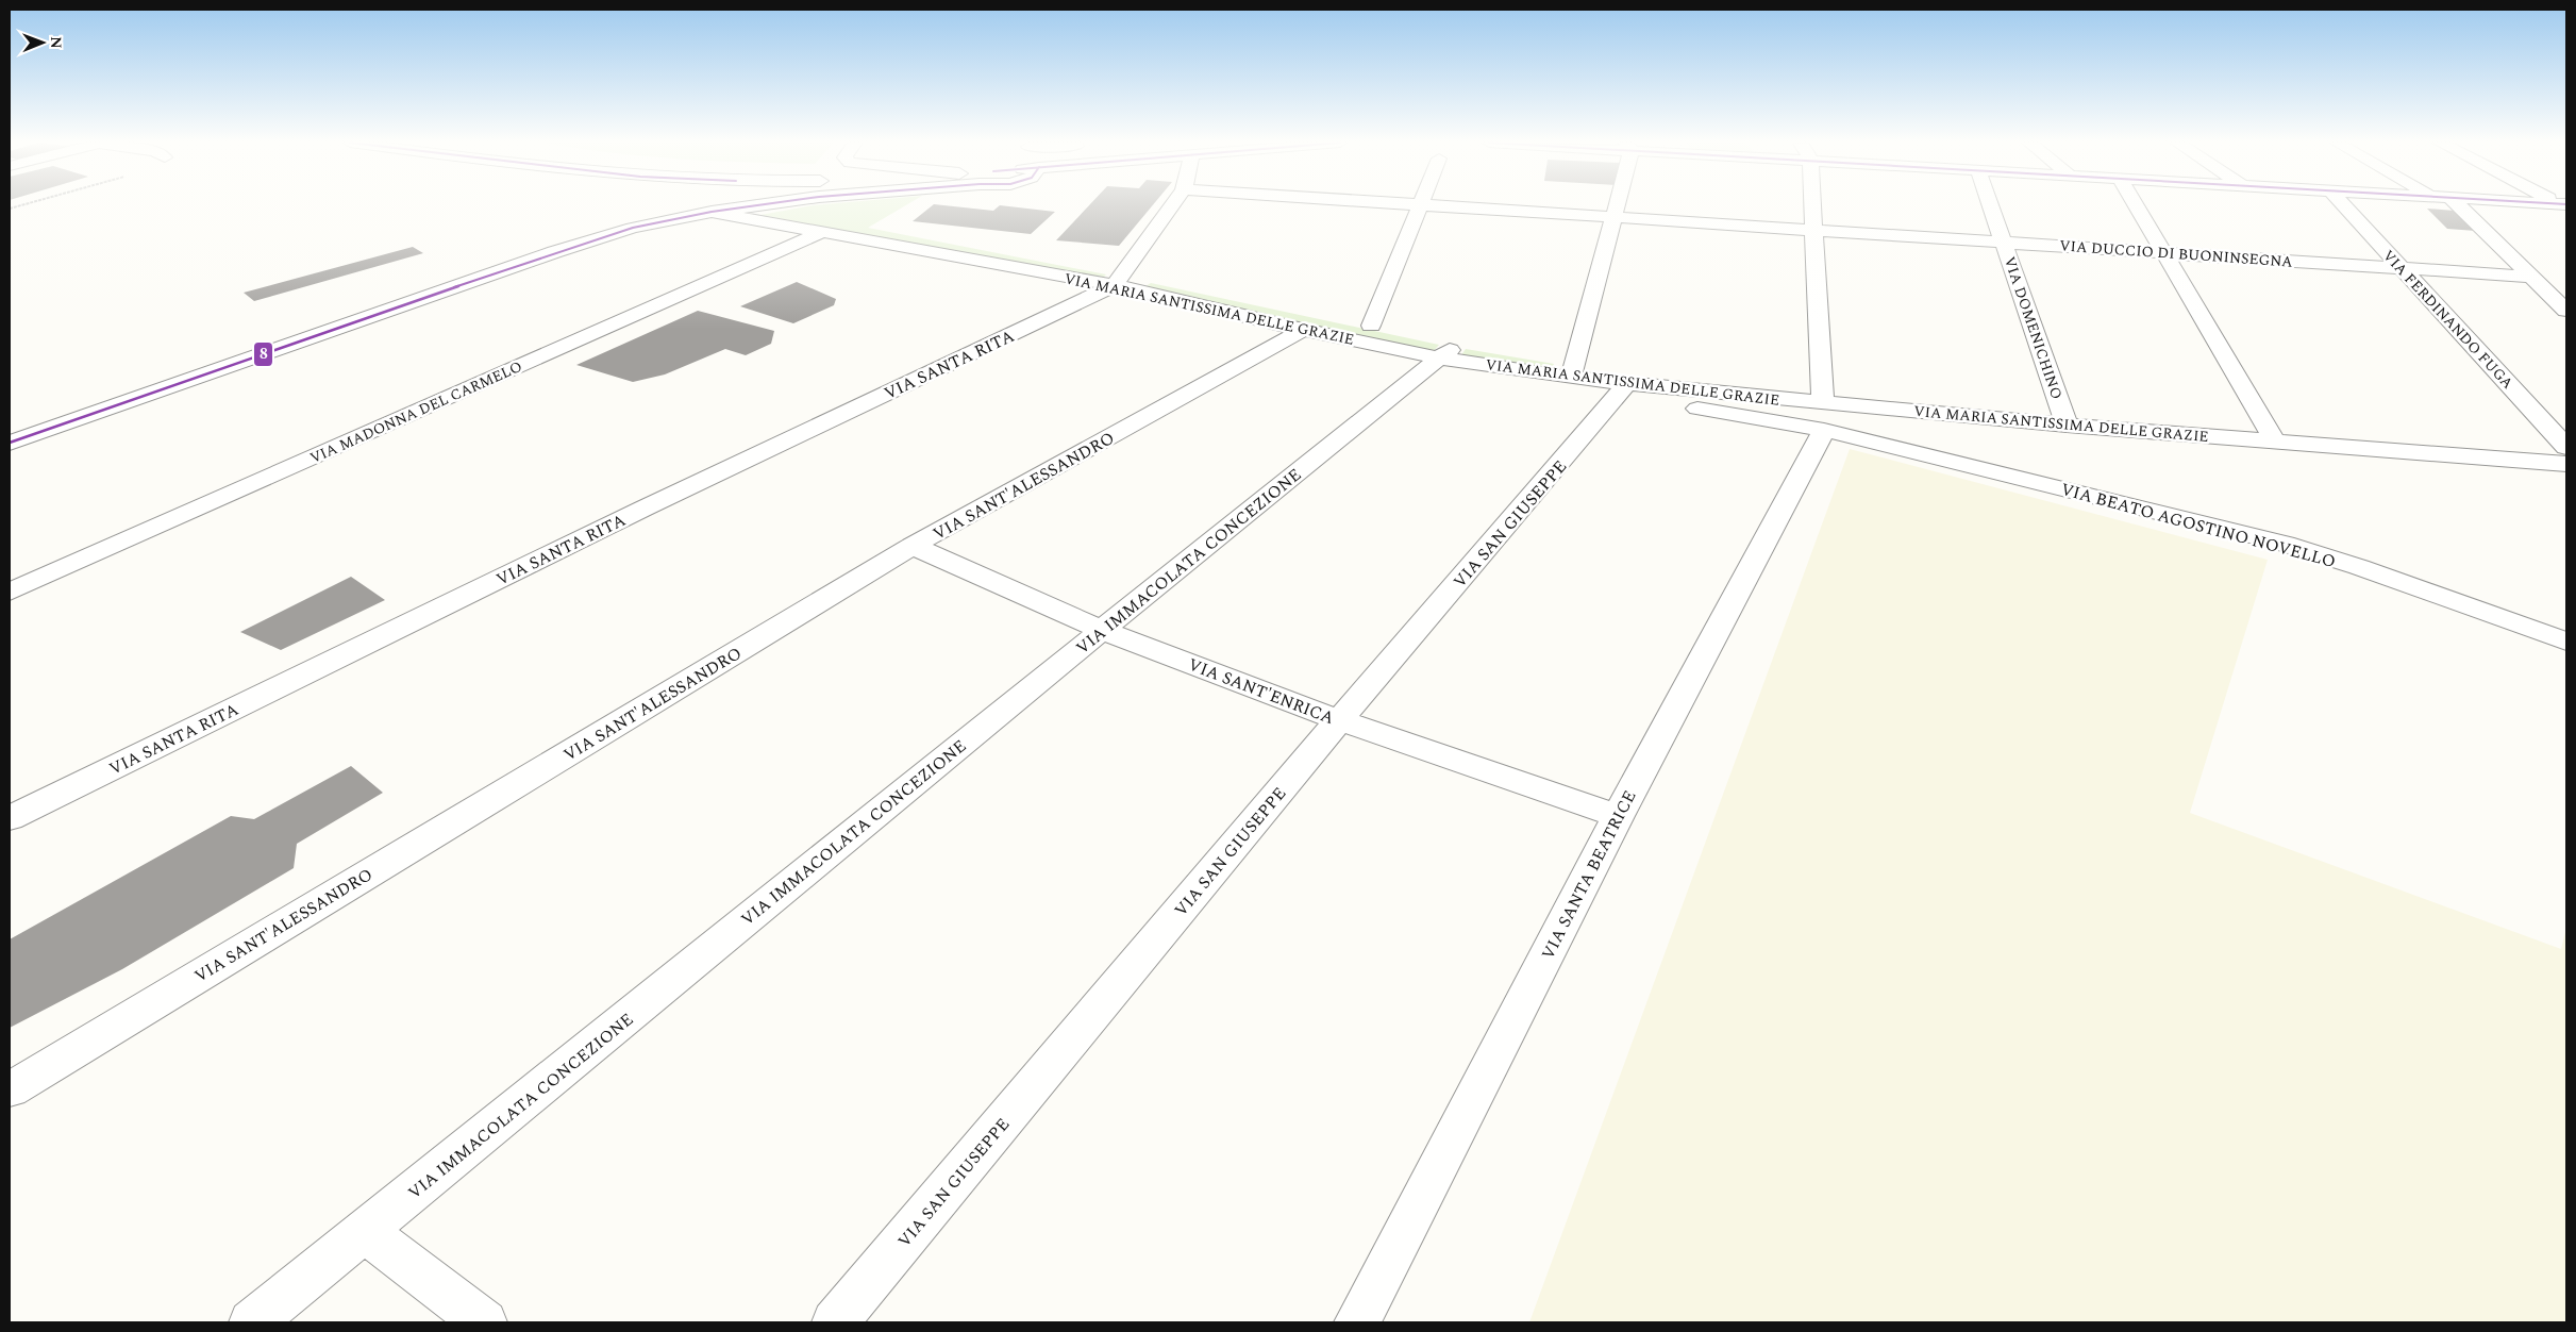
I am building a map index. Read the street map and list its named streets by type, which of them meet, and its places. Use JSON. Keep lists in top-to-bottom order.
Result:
{
  "streets": {
    "street": [
      "VIA DUCCIO DI BUONINSEGNA",
      "VIA MARIA SANTISSIMA DELLE GRAZIE",
      "VIA FERDINANDO FUGA",
      "VIA DOMENICHINO",
      "VIA SANTA RITA",
      "VIA MADONNA DEL CARMELO",
      "VIA SANT'ALESSANDRO",
      "VIA SAN GIUSEPPE",
      "VIA BEATO AGOSTINO NOVELLO",
      "VIA IMMACOLATA CONCEZIONE",
      "VIA SANT'ENRICA",
      "VIA SANTA BEATRICE"
    ]
  },
  "crossings": [
    ["VIA DUCCIO DI BUONINSEGNA", "VIA FERDINANDO FUGA"],
    ["VIA DUCCIO DI BUONINSEGNA", "VIA DOMENICHINO"],
    ["VIA MARIA SANTISSIMA DELLE GRAZIE", "VIA DOMENICHINO"],
    ["VIA MARIA SANTISSIMA DELLE GRAZIE", "VIA SANTA RITA"],
    ["VIA MARIA SANTISSIMA DELLE GRAZIE", "VIA MADONNA DEL CARMELO"],
    ["VIA MARIA SANTISSIMA DELLE GRAZIE", "VIA SANT'ALESSANDRO"],
    ["VIA MARIA SANTISSIMA DELLE GRAZIE", "VIA SAN GIUSEPPE"],
    ["VIA MARIA SANTISSIMA DELLE GRAZIE", "VIA BEATO AGOSTINO NOVELLO"],
    ["VIA MARIA SANTISSIMA DELLE GRAZIE", "VIA IMMACOLATA CONCEZIONE"],
    ["VIA MARIA SANTISSIMA DELLE GRAZIE", "VIA SANTA BEATRICE"],
    ["VIA SANT'ALESSANDRO", "VIA SANT'ENRICA"],
    ["VIA SAN GIUSEPPE", "VIA SANT'ENRICA"],
    ["VIA BEATO AGOSTINO NOVELLO", "VIA SANTA BEATRICE"],
    ["VIA IMMACOLATA CONCEZIONE", "VIA SANT'ENRICA"],
    ["VIA SANT'ENRICA", "VIA SANTA BEATRICE"]
  ],
  "lines": ["transit line 8"],
  "north": "right"
}
